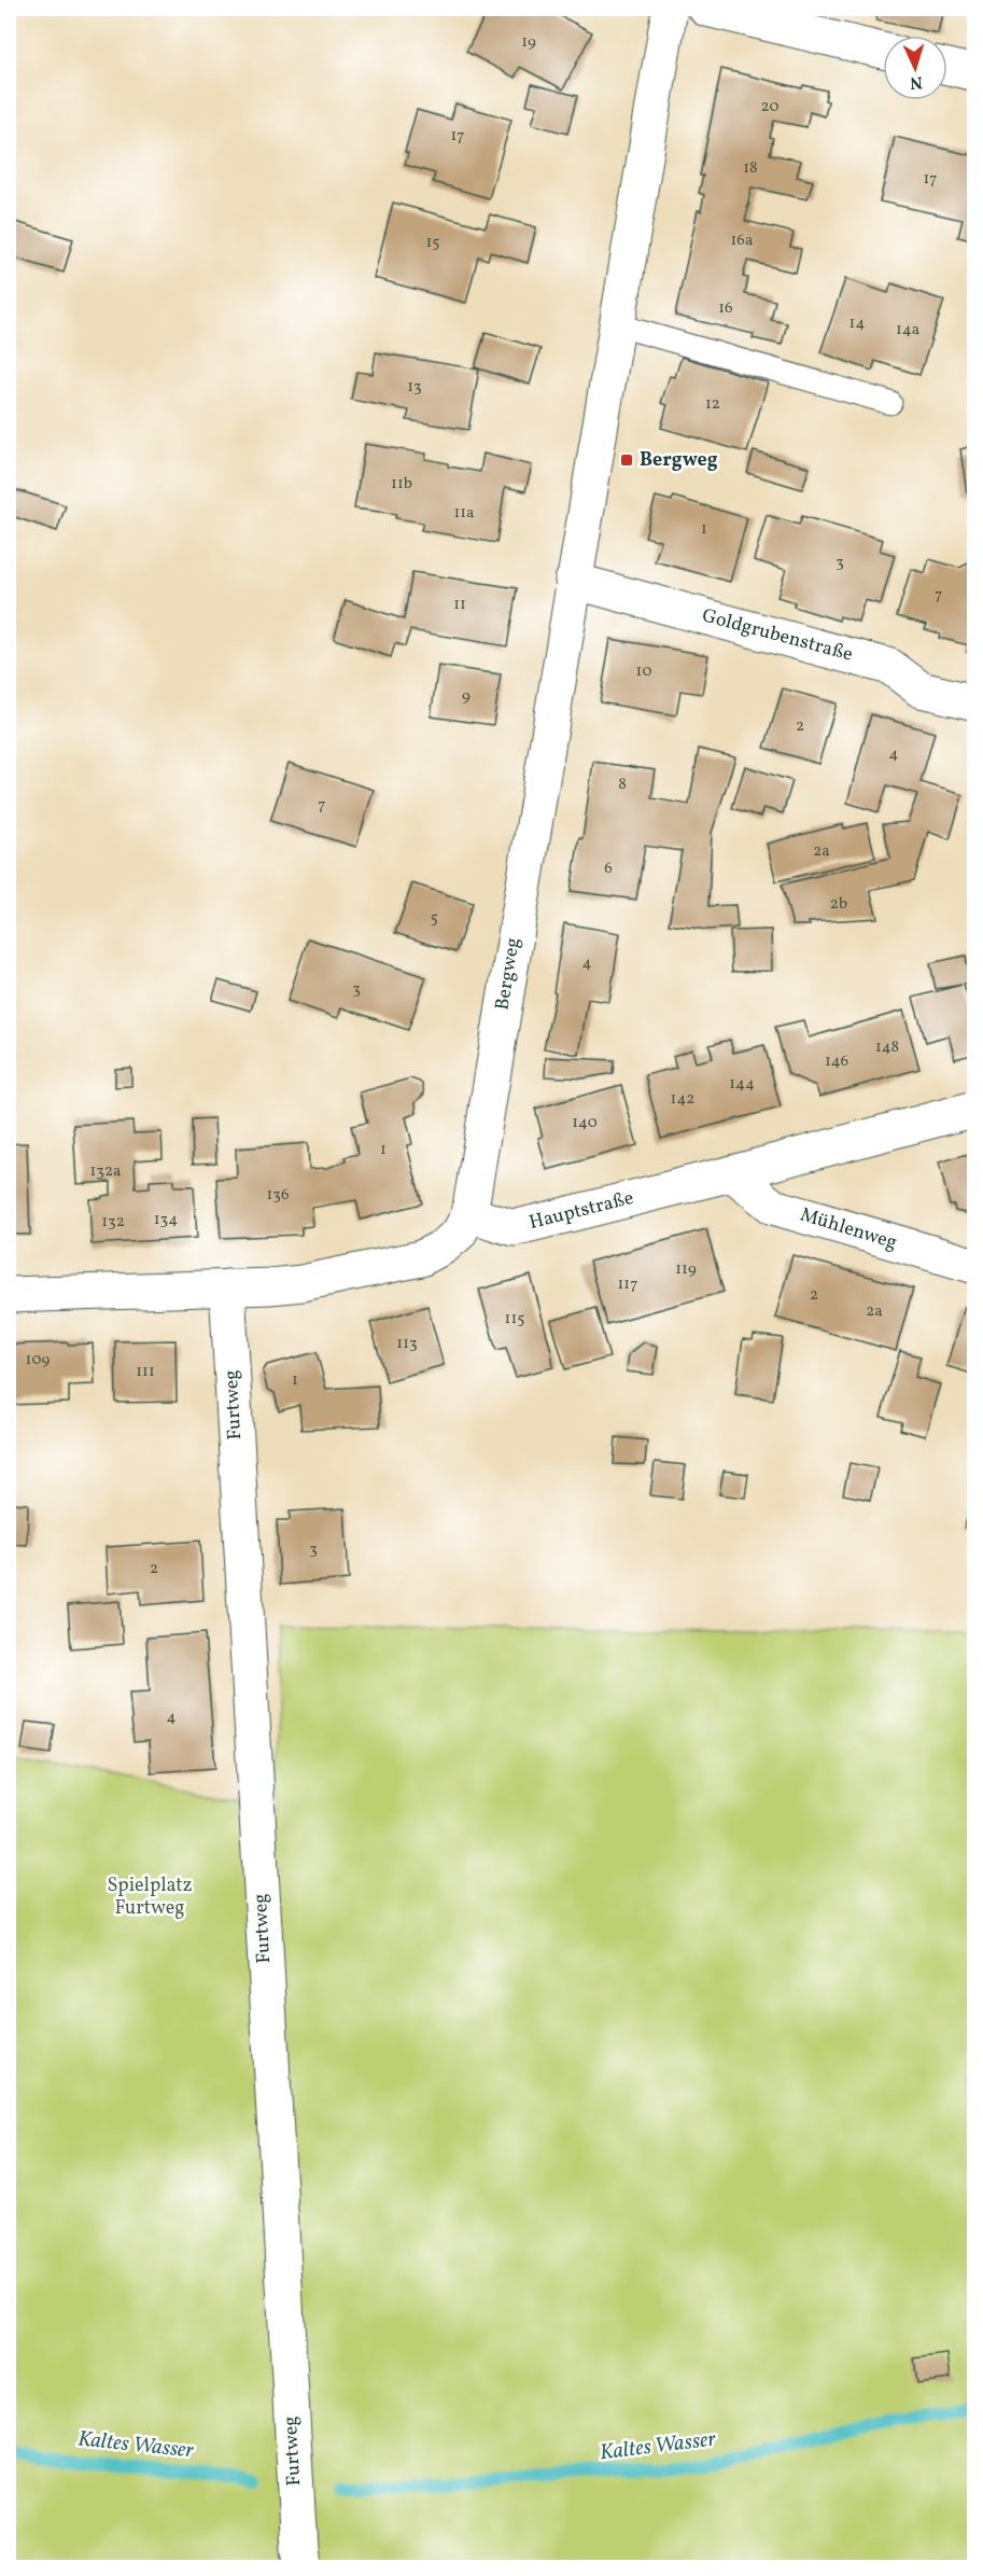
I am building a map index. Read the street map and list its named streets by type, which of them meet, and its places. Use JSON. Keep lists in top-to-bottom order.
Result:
{
  "streets": {
    "street": [
      "Goldgrubenstraße",
      "Bergweg",
      "Hauptstraße",
      "Mühlenweg",
      "Furtweg"
    ]
  },
  "crossings": [
    ["Goldgrubenstraße", "Bergweg"],
    ["Bergweg", "Hauptstraße"],
    ["Hauptstraße", "Mühlenweg"]
  ],
  "water": ["Kaltes Wasser"],
  "parks": ["Spielplatz Furtweg"],
  "places": {
    "transit": ["Bergweg"]
  },
  "house_numbers": [
    "19",
    "20",
    "17",
    "18",
    "17",
    "16a",
    "15",
    "16",
    "14",
    "14a",
    "13",
    "12",
    "11b",
    "11a",
    "1",
    "3",
    "7",
    "11",
    "10",
    "9",
    "2",
    "4",
    "8",
    "7",
    "2a",
    "6",
    "2b",
    "5",
    "4",
    "3",
    "148",
    "146",
    "144",
    "142",
    "140",
    "1",
    "132a",
    "136",
    "134",
    "132",
    "119",
    "117",
    "2",
    "2a",
    "115",
    "113",
    "109",
    "111",
    "1",
    "3",
    "2",
    "4"
  ],
  "north": "bottom"
}
